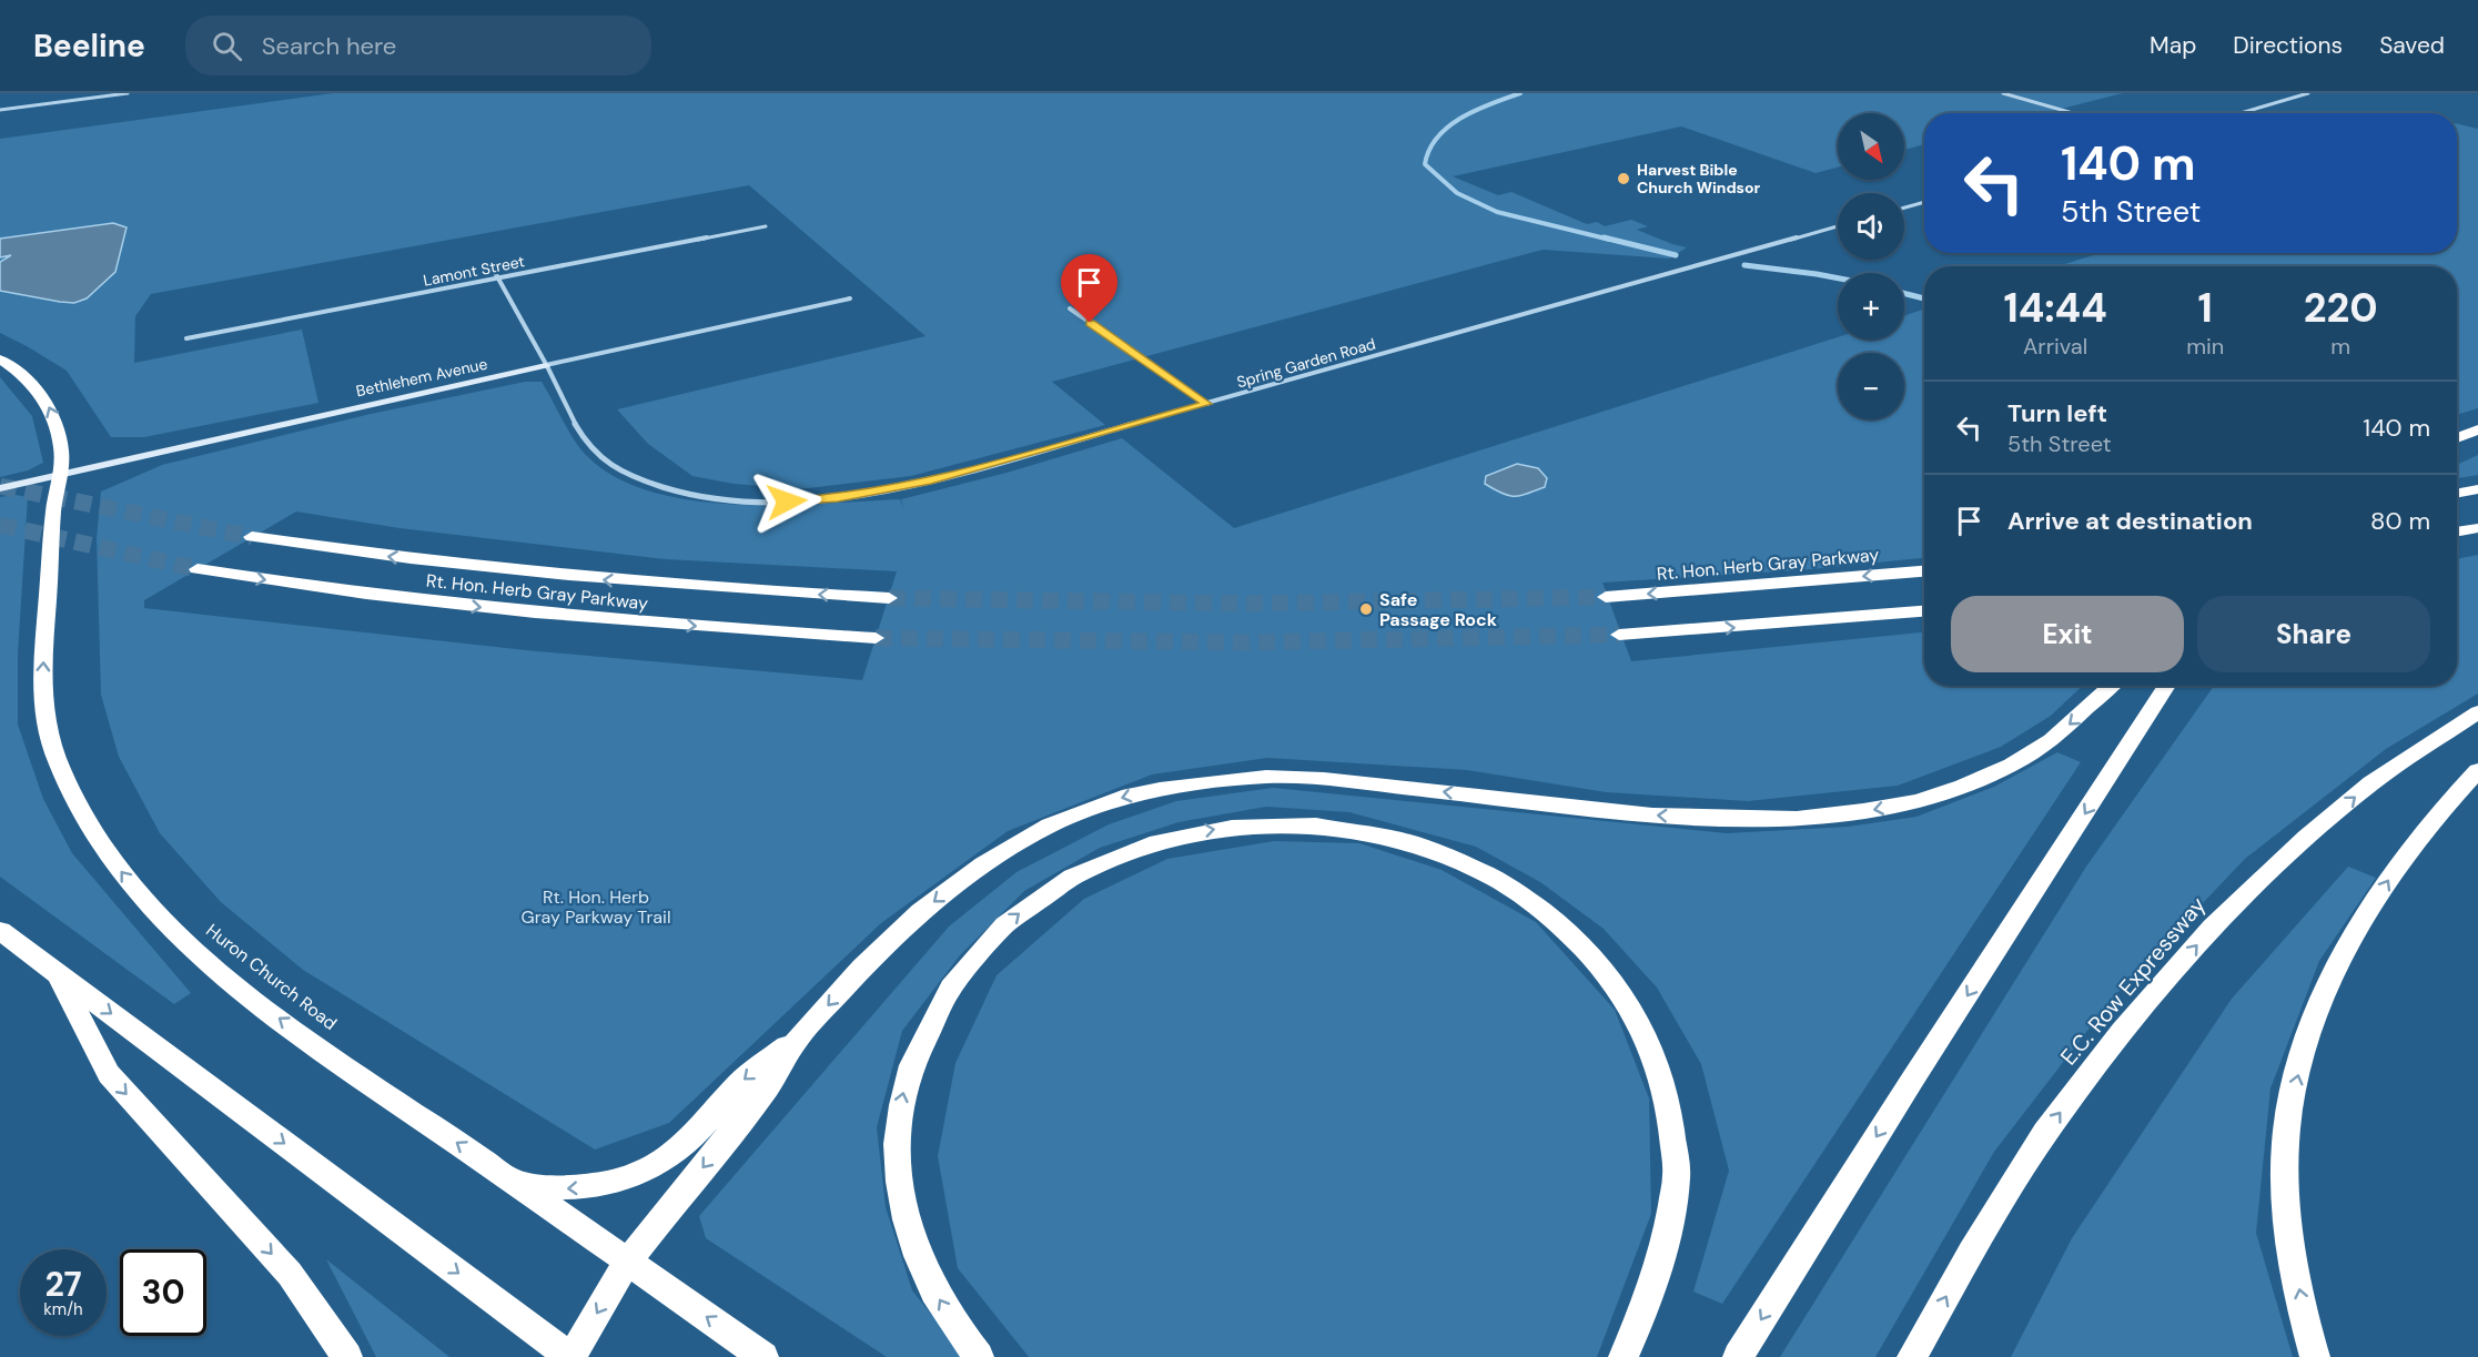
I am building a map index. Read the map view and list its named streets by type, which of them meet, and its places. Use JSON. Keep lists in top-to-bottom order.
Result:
{
  "streets": {
    "highway": ["Rt. Hon. Herb Gray Parkway", "Huron Church Road", "E.C. Row Expressway"],
    "street": ["Lamont Street", "Spring Garden Road", "Bethlehem Avenue"]
  },
  "crossings": [
    ["Lamont Street", "Spring Garden Road"],
    ["Spring Garden Road", "Bethlehem Avenue"],
    ["Bethlehem Avenue", "Huron Church Road"]
  ],
  "parks": ["Rt. Hon. Herb Gray Parkway Trail"],
  "places": ["Harvest Bible Church Windsor", "Safe Passage Rock"],
  "north": "bottom right",
  "page": {
    "header": "Beeline",
    "search": "Search here",
    "nav": ["Map", "Directions", "Saved"],
    "map_buttons": ["+", "−"],
    "turn": ["140 m", "5th Street"],
    "eta": [
      "14:44",
      "Arrival",
      "1",
      "min",
      "220",
      "m"
    ],
    "list": [
      {
        "name": "Turn left",
        "note": "5th Street",
        "value": "140 m"
      },
      {
        "name": "Arrive at destination",
        "value": "80 m"
      }
    ],
    "buttons": ["Exit", "Share"],
    "speed": "27 km/h",
    "limit": "30"
  }
}
